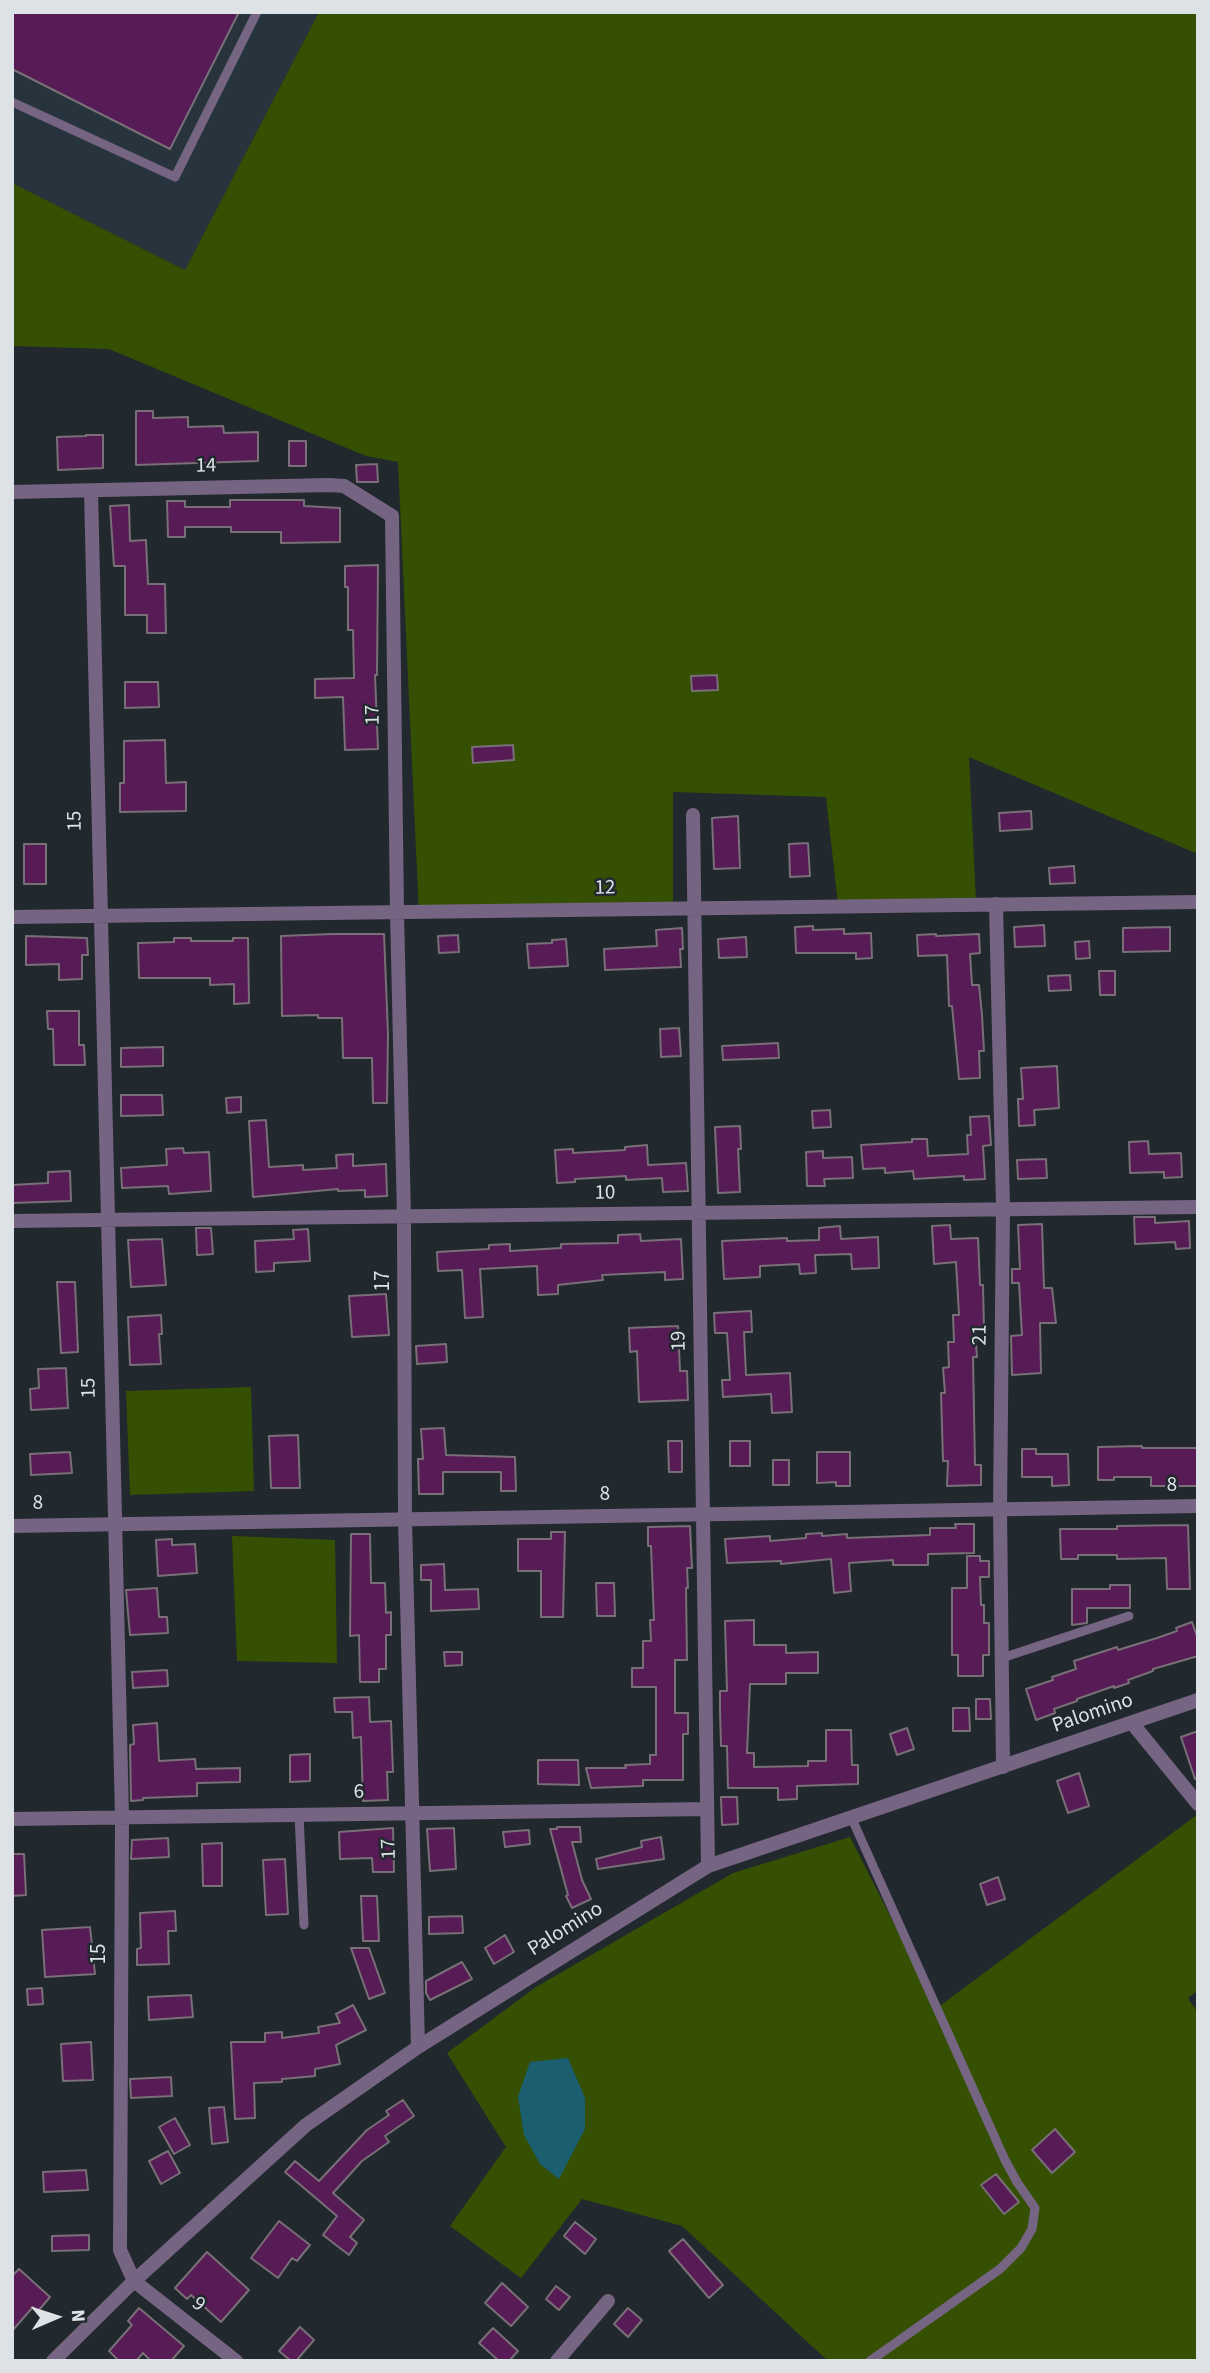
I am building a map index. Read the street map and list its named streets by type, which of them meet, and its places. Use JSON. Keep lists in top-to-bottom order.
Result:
{
  "streets": {
    "street": [
      "14",
      "17",
      "15",
      "12",
      "10",
      "21",
      "19",
      "8",
      "Palomino",
      "6",
      "9"
    ]
  },
  "crossings": [
    ["14", "17"],
    ["14", "15"],
    ["17", "12"],
    ["17", "10"],
    ["17", "8"],
    ["17", "Palomino"],
    ["17", "6"],
    ["15", "12"],
    ["15", "10"],
    ["15", "8"],
    ["15", "Palomino"],
    ["15", "6"],
    ["15", "9"],
    ["12", "21"],
    ["12", "19"],
    ["10", "21"],
    ["10", "19"],
    ["21", "8"],
    ["21", "Palomino"],
    ["19", "8"],
    ["19", "Palomino"],
    ["19", "6"],
    ["Palomino", "9"]
  ],
  "north": "right"
}
